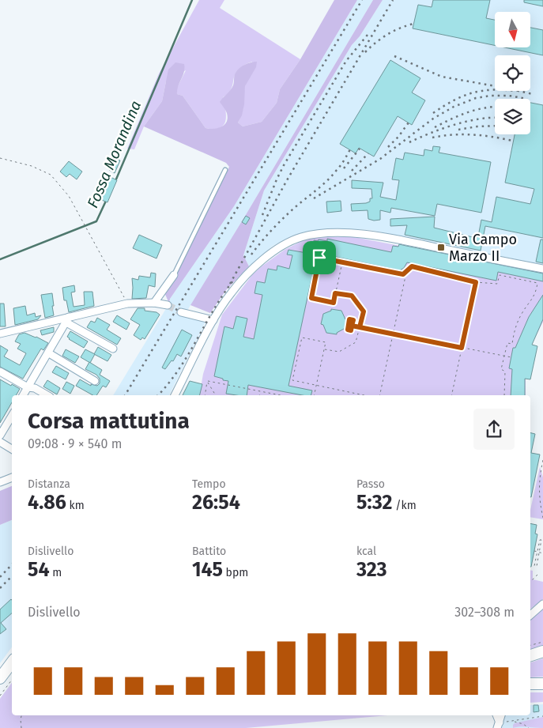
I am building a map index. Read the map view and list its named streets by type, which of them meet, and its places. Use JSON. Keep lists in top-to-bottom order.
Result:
{
  "water": ["Fossa Morandina"],
  "places": {
    "transit": ["Via Campo Marzo II"]
  },
  "north": "bottom",
  "page": {
    "heading": ["Corsa mattutina", "09:08 · 9 × 540 m"],
    "stats": [
      ["Distanza", "4.86 km"],
      ["Tempo", "26:54"],
      ["Passo", "5:32 /km"],
      ["Dislivello", "54 m"],
      ["Battito", "145 bpm"],
      ["kcal", "323"]
    ],
    "chart": ["Dislivello", "302–308 m"]
  }
}
